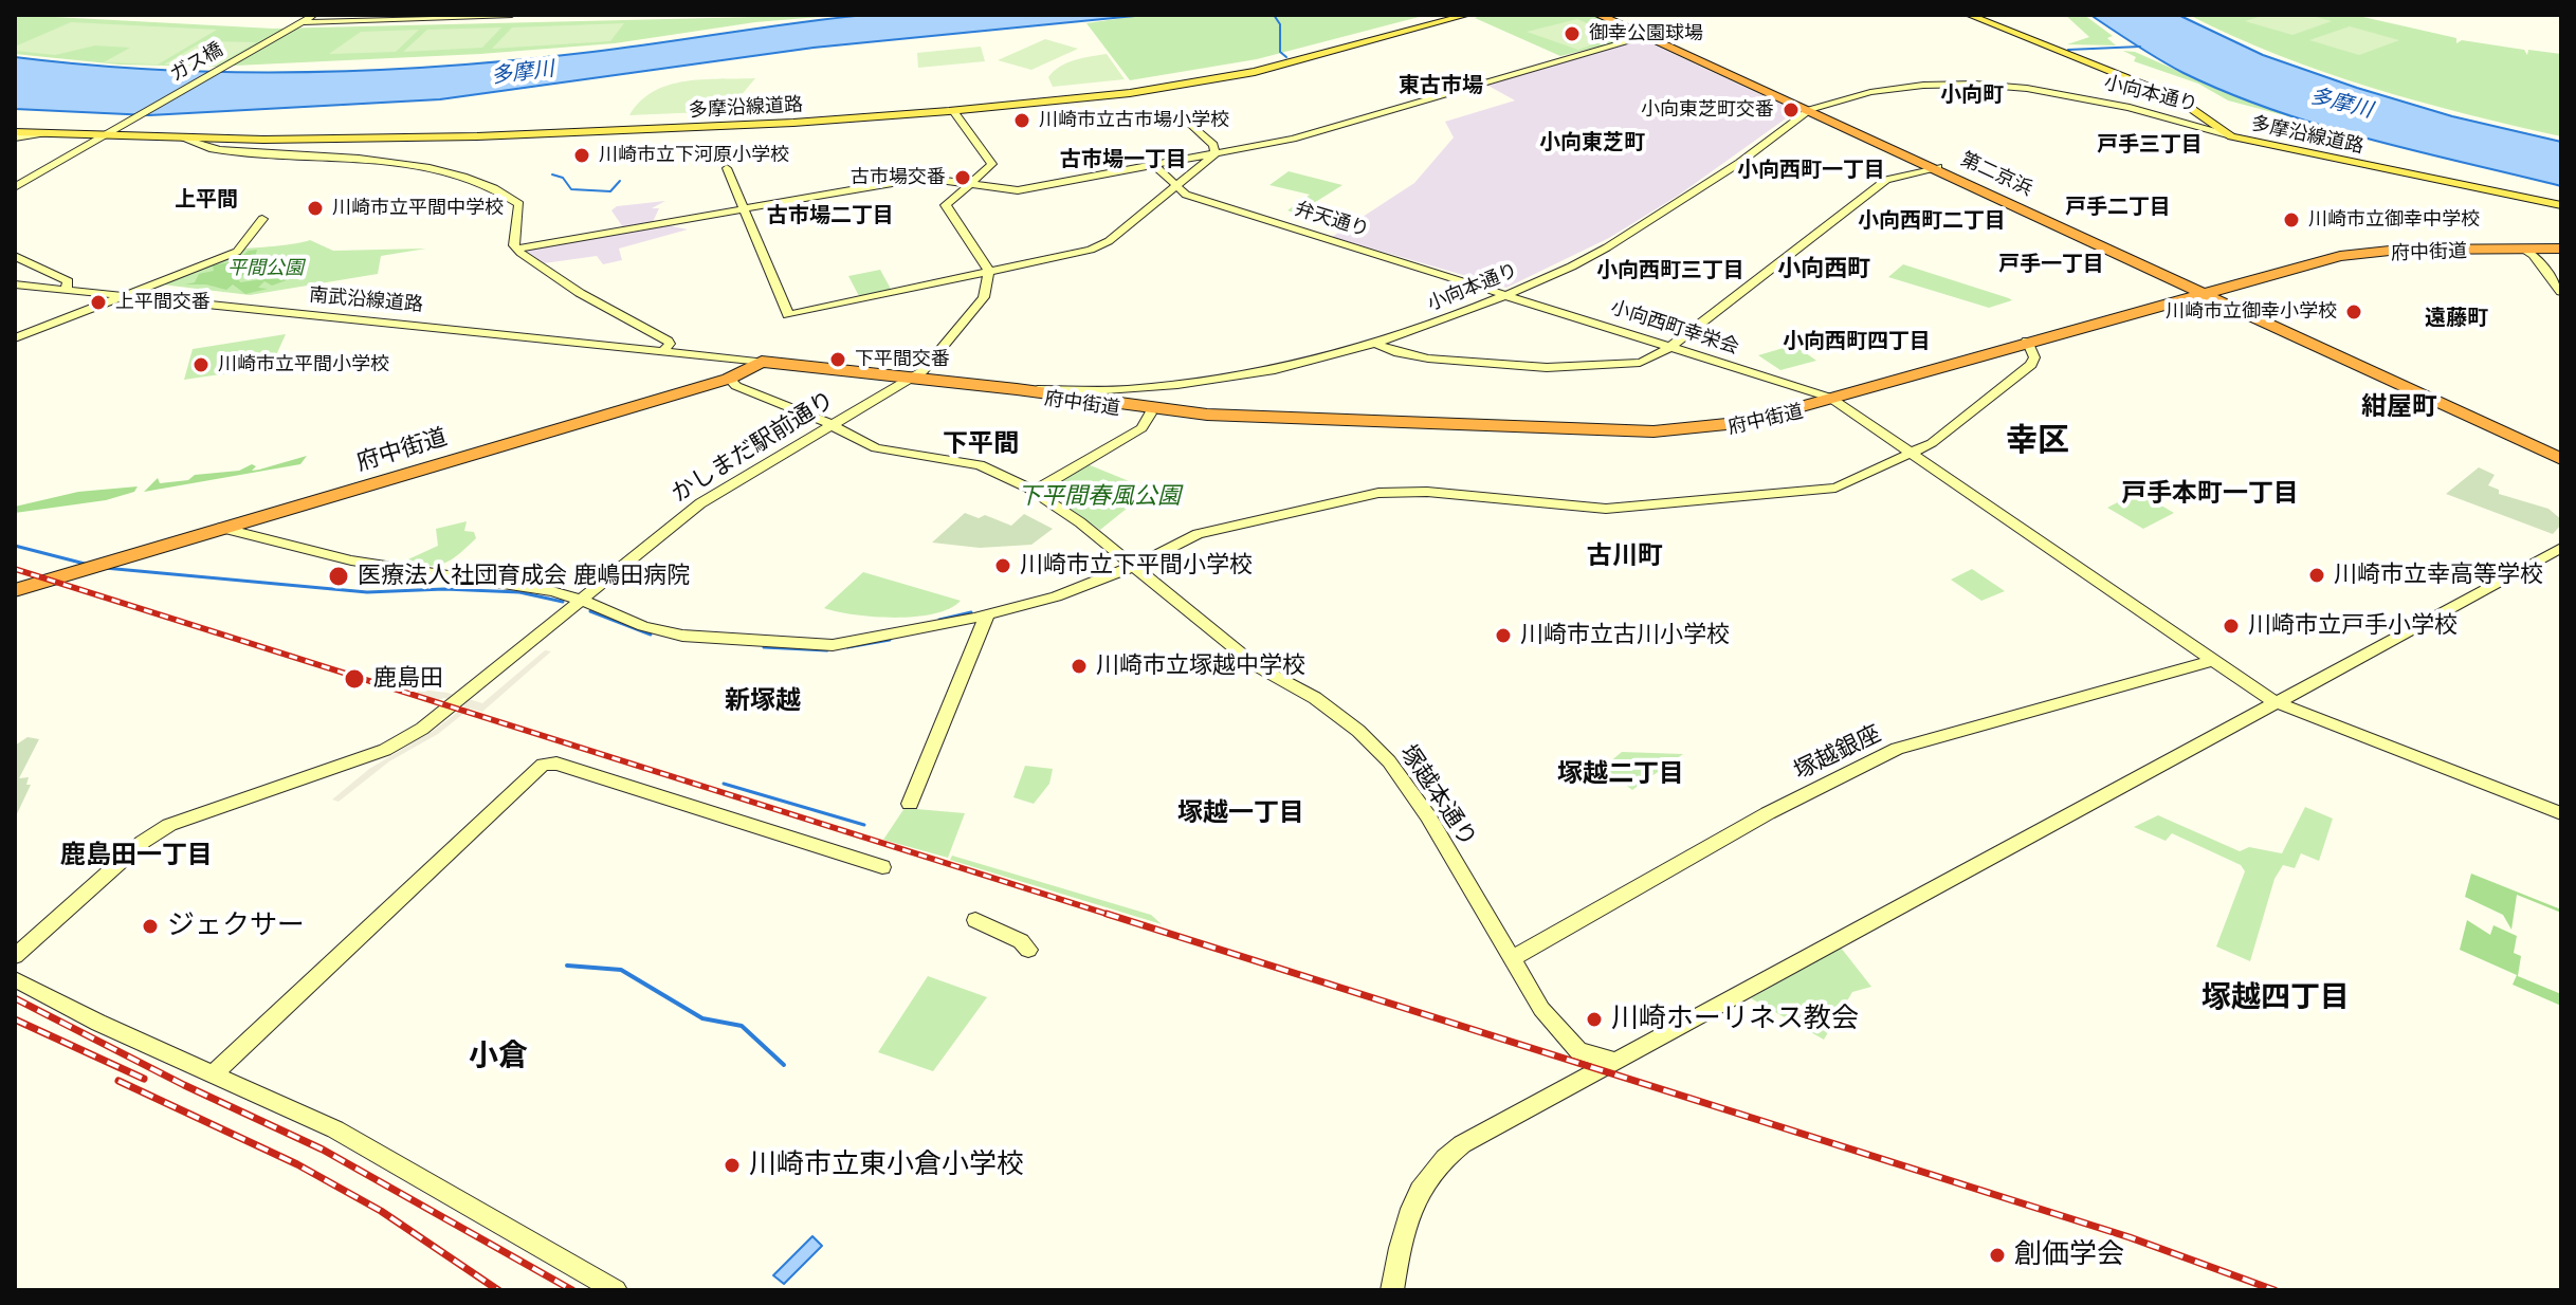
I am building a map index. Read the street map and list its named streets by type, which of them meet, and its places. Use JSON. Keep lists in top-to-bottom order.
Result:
{
  "streets": {
    "highway": ["第二京浜", "府中街道"],
    "main road": ["多摩沿線道路"],
    "street": [
      "ガス橋",
      "小向本通り",
      "弁天通り",
      "南武沿線道路",
      "小向西町幸栄会",
      "かしまだ駅前通り",
      "塚越銀座",
      "塚越本通り"
    ]
  },
  "crossings": [
    ["ガス橋", "多摩沿線道路"],
    ["小向本通り", "多摩沿線道路"],
    ["小向本通り", "第二京浜"],
    ["小向本通り", "弁天通り"],
    ["小向本通り", "小向西町幸栄会"],
    ["第二京浜", "府中街道"],
    ["弁天通り", "小向西町幸栄会"],
    ["府中街道", "南武沿線道路"],
    ["府中街道", "小向西町幸栄会"],
    ["府中街道", "かしまだ駅前通り"],
    ["府中街道", "塚越本通り"],
    ["小向西町幸栄会", "塚越銀座"],
    ["かしまだ駅前通り", "塚越本通り"],
    ["塚越銀座", "塚越本通り"]
  ],
  "districts": [
    "東古市場",
    "小向町",
    "小向東芝町",
    "戸手三丁目",
    "古市場一丁目",
    "小向西町一丁目",
    "上平間",
    "戸手二丁目",
    "古市場二丁目",
    "小向西町二丁目",
    "戸手一丁目",
    "小向西町",
    "小向西町三丁目",
    "遠藤町",
    "小向西町四丁目",
    "紺屋町",
    "幸区",
    "下平間",
    "戸手本町一丁目",
    "古川町",
    "新塚越",
    "塚越二丁目",
    "塚越一丁目",
    "鹿島田一丁目",
    "塚越四丁目",
    "小倉"
  ],
  "water": ["多摩川"],
  "parks": ["平間公園", "下平間春風公園"],
  "places": [
    "御幸公園球場",
    "小向東芝町交番",
    "川崎市立古市場小学校",
    "川崎市立下河原小学校",
    "古市場交番",
    "川崎市立平間中学校",
    "川崎市立御幸中学校",
    "上平間交番",
    "川崎市立御幸小学校",
    "下平間交番",
    "川崎市立平間小学校",
    "川崎市立下平間小学校",
    "川崎市立幸高等学校",
    "医療法人社団育成会 鹿嶋田病院",
    "川崎市立戸手小学校",
    "川崎市立古川小学校",
    "川崎市立塚越中学校",
    "鹿島田",
    "ジェクサー",
    "川崎ホーリネス教会",
    "川崎市立東小倉小学校",
    "創価学会"
  ]
}
